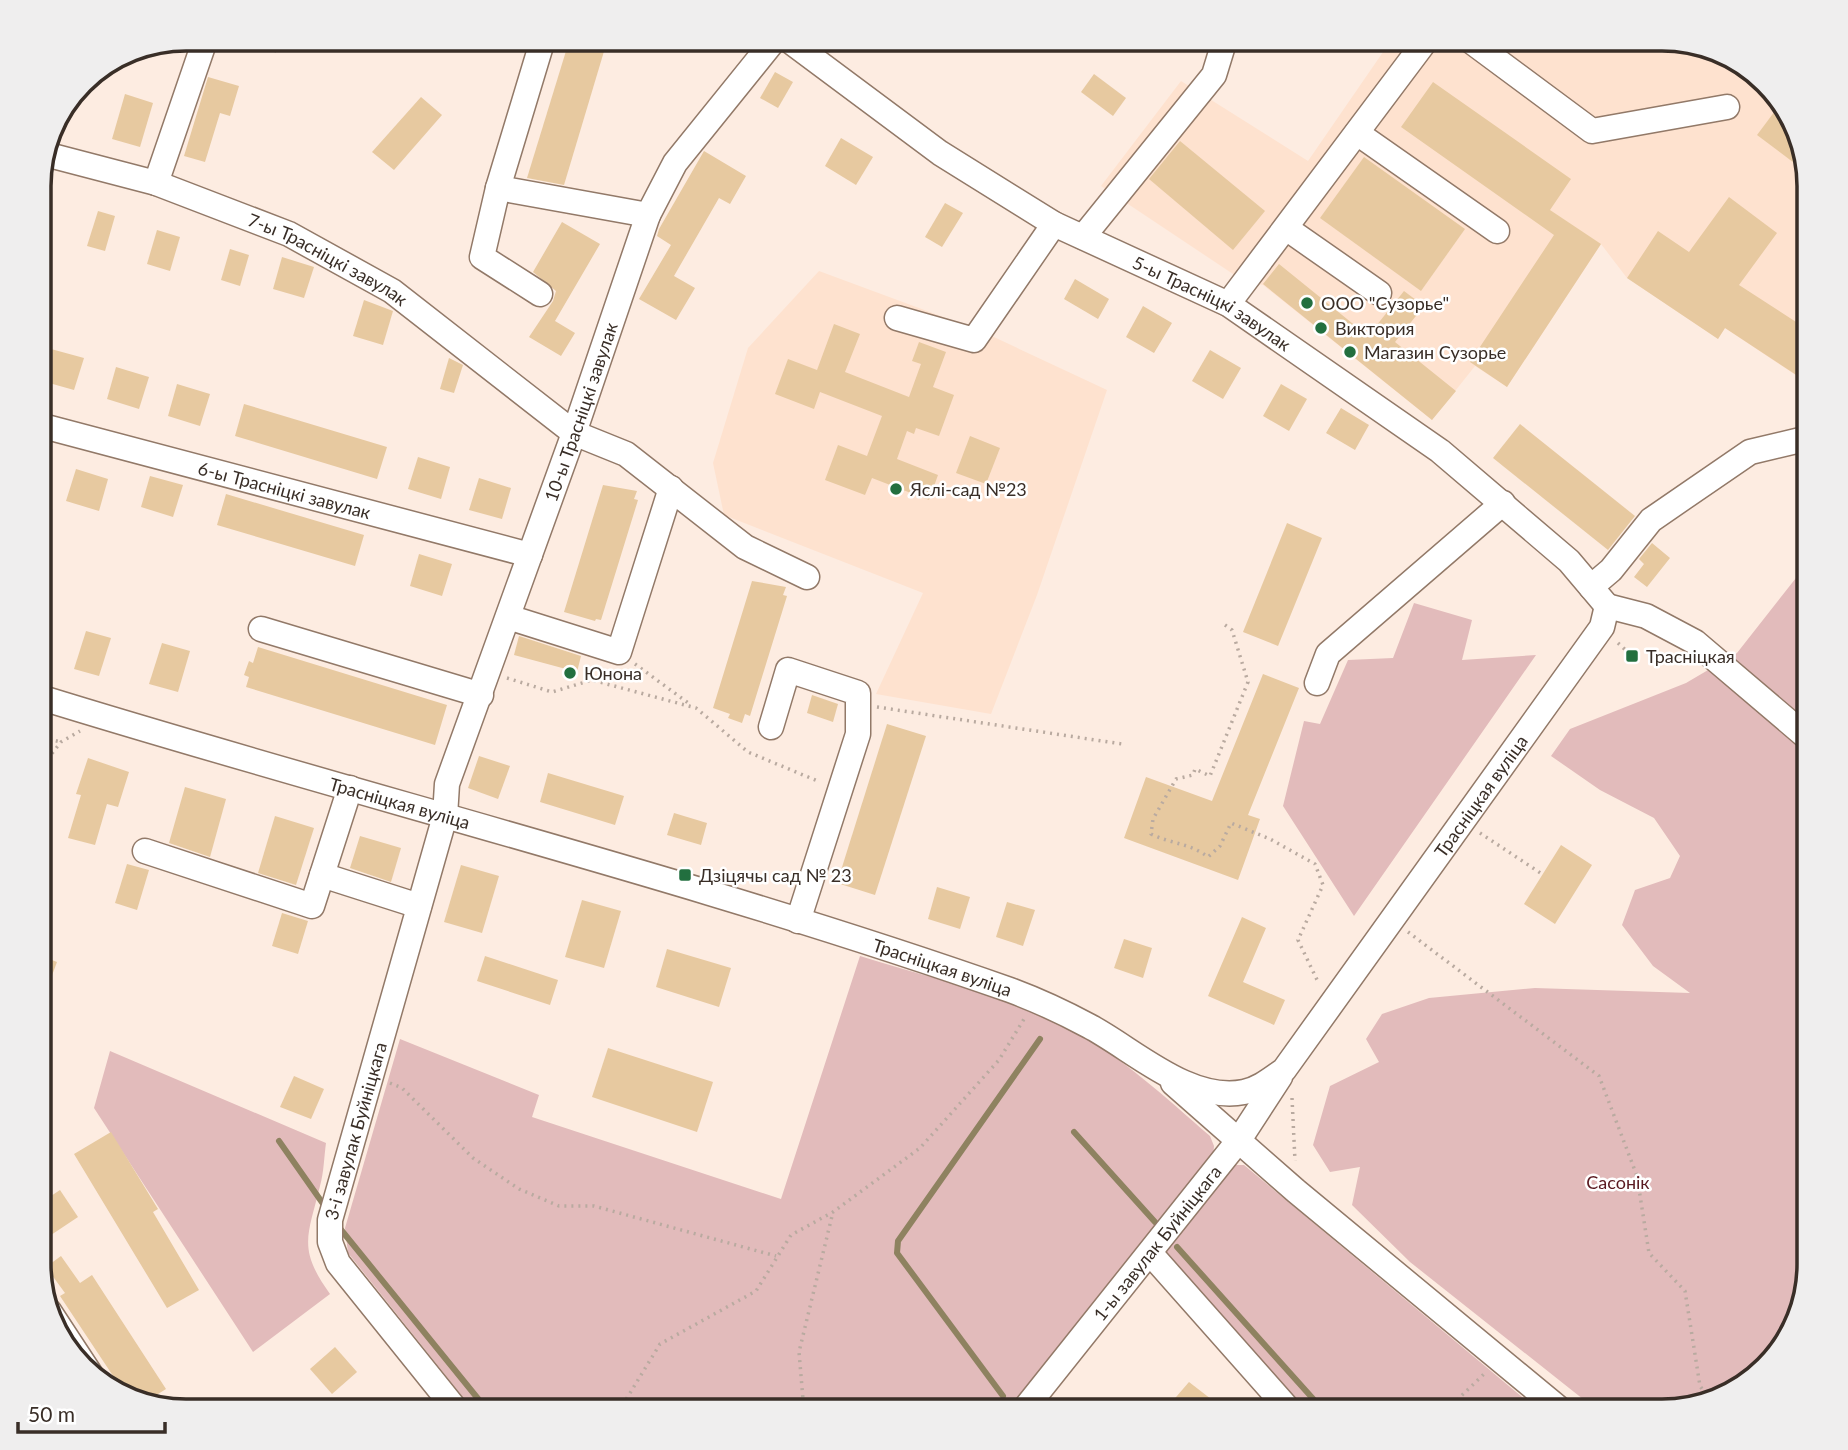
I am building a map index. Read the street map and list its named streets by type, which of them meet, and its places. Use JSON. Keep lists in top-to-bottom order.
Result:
{
  "streets": {
    "street": [
      "7-ы Трасніцкі завулак",
      "5-ы Трасніцкі завулак",
      "10-ы Трасніцкі завулак",
      "6-ы Трасніцкі завулак",
      "Трасніцкая вуліца",
      "3-і завулак Буйніцкага",
      "1-ы завулак Буйніцкага"
    ]
  },
  "crossings": [
    ["7-ы Трасніцкі завулак", "10-ы Трасніцкі завулак"],
    ["5-ы Трасніцкі завулак", "Трасніцкая вуліца"],
    ["10-ы Трасніцкі завулак", "6-ы Трасніцкі завулак"],
    ["10-ы Трасніцкі завулак", "Трасніцкая вуліца"],
    ["10-ы Трасніцкі завулак", "3-і завулак Буйніцкага"],
    ["Трасніцкая вуліца", "3-і завулак Буйніцкага"],
    ["Трасніцкая вуліца", "1-ы завулак Буйніцкага"]
  ],
  "parks": ["Сасонік"],
  "places": {
    "other": [
      "ООО \"Сузорье\"",
      "Виктория",
      "Магазин Сузорье",
      "Яслі-сад №23",
      "Юнона"
    ],
    "transit": ["Трасніцкая", "Дзіцячы сад № 23"]
  },
  "scale_bar": "50 m"
}
